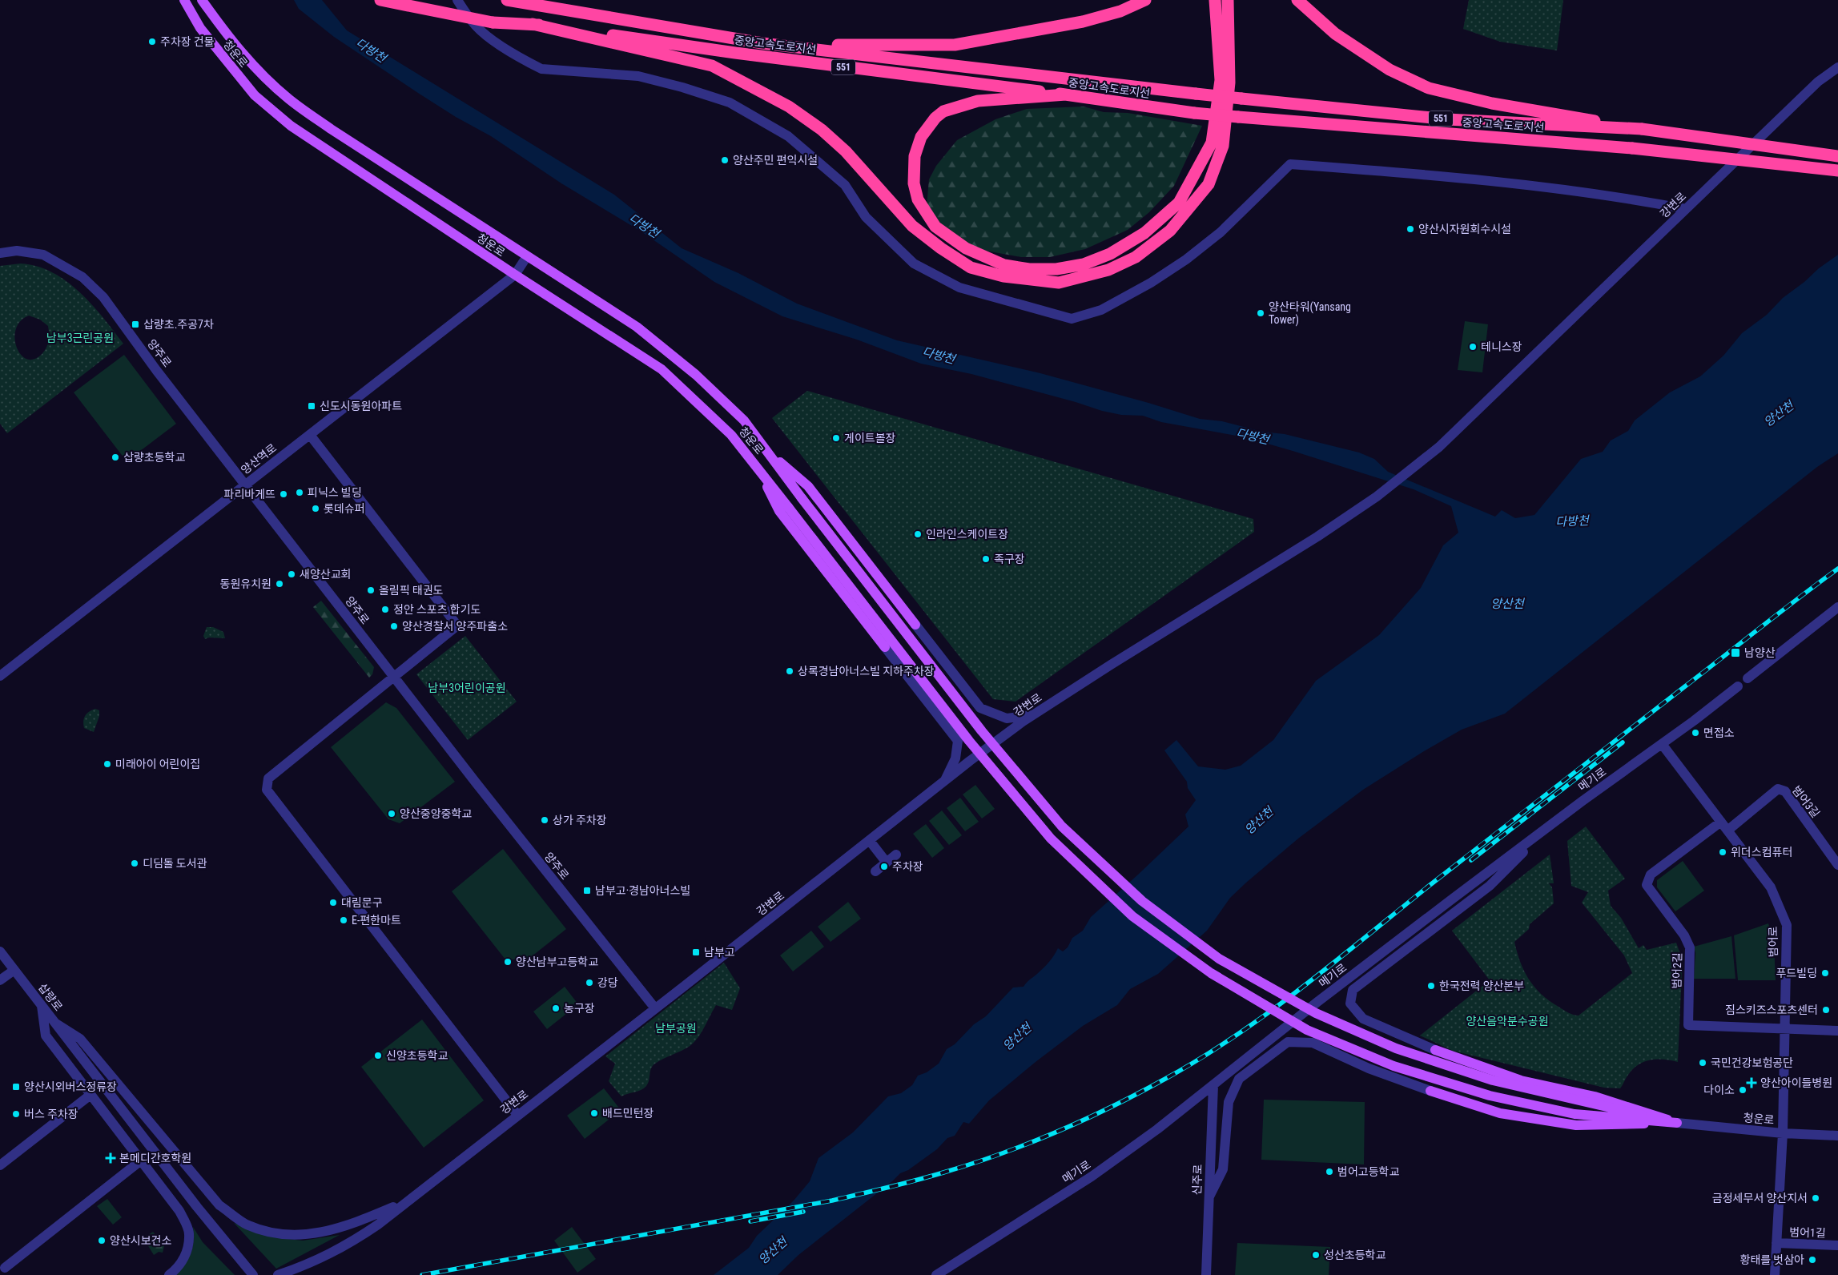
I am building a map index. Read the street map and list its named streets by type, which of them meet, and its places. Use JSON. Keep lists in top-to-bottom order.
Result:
{
  "streets": {
    "highway": ["중앙고속도로지선", "551"],
    "main road": ["청운로"],
    "street": [
      "강변로",
      "양주로",
      "양산역로",
      "메기로",
      "범어3길",
      "범어로",
      "범어2길",
      "삽량로",
      "신주로",
      "범어1길"
    ]
  },
  "crossings": [
    ["청운로", "양산역로"],
    ["청운로", "범어로"],
    ["강변로", "양주로"],
    ["양주로", "양산역로"],
    ["메기로", "범어로"],
    ["메기로", "신주로"],
    ["범어3길", "범어로"],
    ["범어로", "범어2길"],
    ["범어로", "범어1길"]
  ],
  "water": ["다방천", "양산천"],
  "parks": [
    "남부3근린공원",
    "남부3어린이공원",
    "양산음악분수공원",
    "남부공원"
  ],
  "places": {
    "other": [
      "주차장 건물",
      "양산주민 편익시설",
      "양산시자원회수시설",
      "양산타워(Yansang Tower)",
      "테니스장",
      "게이트볼장",
      "삽량초등학교",
      "피닉스 빌딩",
      "파리바게뜨",
      "롯데슈퍼",
      "인라인스케이트장",
      "족구장",
      "새양산교회",
      "동원유치원",
      "올림픽 태권도",
      "정안 스포츠 합기도",
      "양산경찰서 양주파출소",
      "상록경남아너스빌 지하주차장",
      "면접소",
      "미래아이 어린이집",
      "양산중앙중학교",
      "상가 주차장",
      "위더스컴퓨터",
      "디딤돌 도서관",
      "주차장",
      "대림문구",
      "E-편한마트",
      "양산남부고등학교",
      "푸드빌딩",
      "강당",
      "한국전력 양산본부",
      "농구장",
      "짐스키즈스포츠센터",
      "신양초등학교",
      "국민건강보험공단",
      "다이소",
      "배드민턴장",
      "버스 주차장",
      "범어고등학교",
      "금정세무서 양산지서",
      "양산시보건소",
      "성산초등학교",
      "황태를 벗삼아"
    ],
    "transit": [
      "삽량초.주공7차",
      "신도시동원아파트",
      "남양산",
      "남부고·경남아너스빌",
      "남부고",
      "양산시외버스정류장"
    ],
    "health": ["양산아이들병원", "본메디간호학원"]
  }
}
